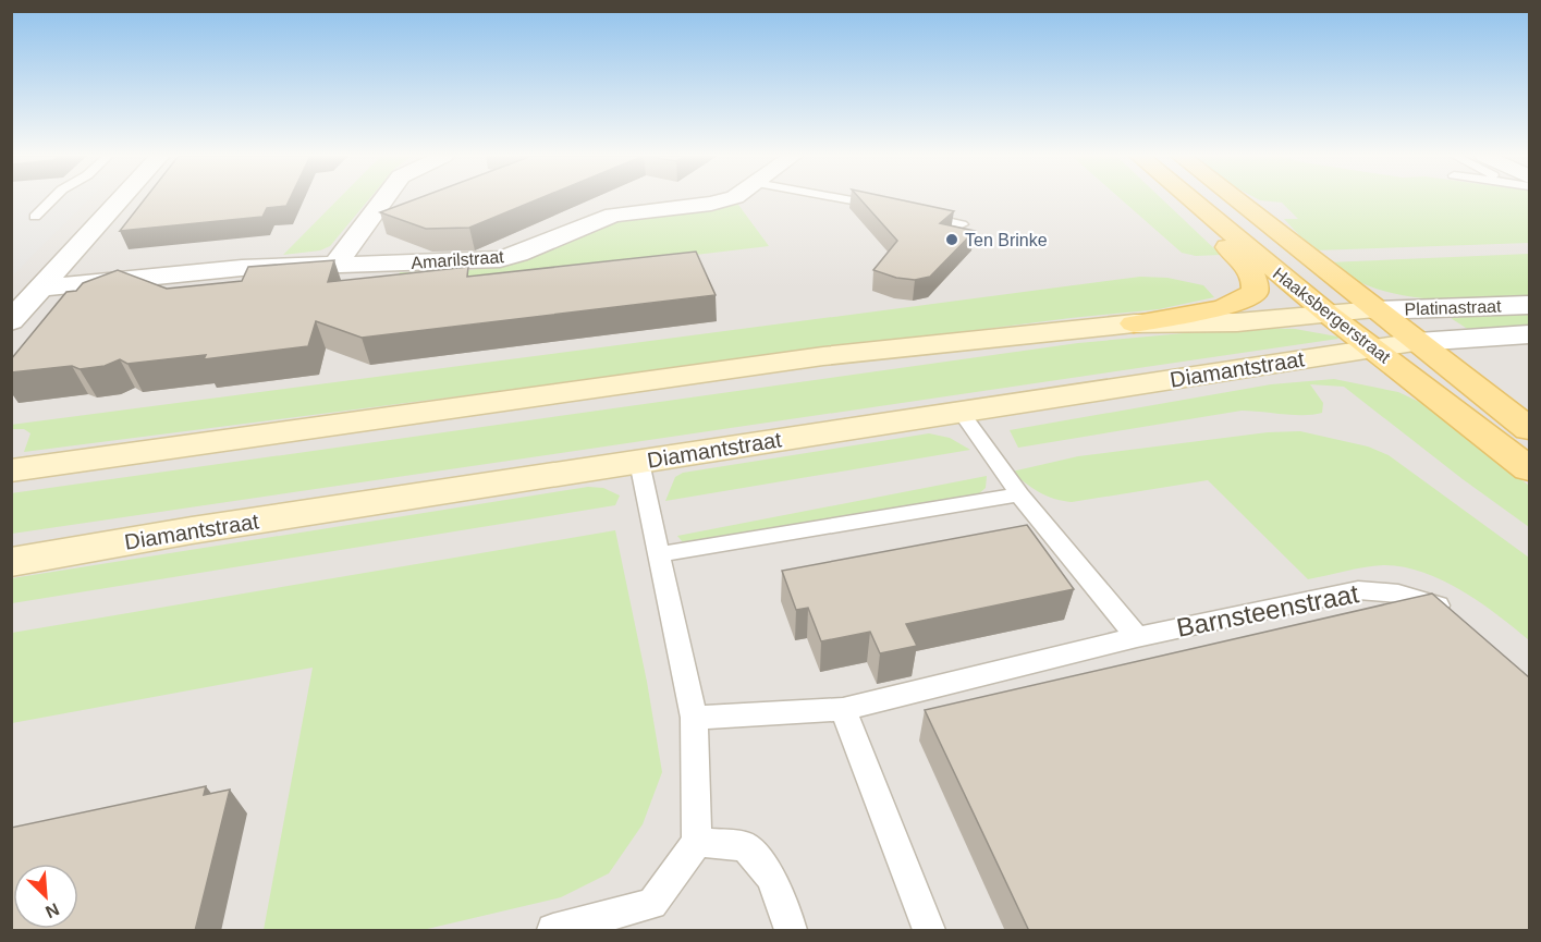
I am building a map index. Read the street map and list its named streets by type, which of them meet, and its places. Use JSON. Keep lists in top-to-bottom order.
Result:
{
  "streets": {
    "main road": ["Haaksbergerstraat", "Diamantstraat"],
    "street": ["Amarilstraat", "Platinastraat"],
    "lane": ["Barnsteenstraat"]
  },
  "crossings": [
    ["Platinastraat", "Haaksbergerstraat"],
    ["Platinastraat", "Diamantstraat"],
    ["Haaksbergerstraat", "Diamantstraat"]
  ],
  "places": ["Ten Brinke"],
  "north": "bottom right"
}
